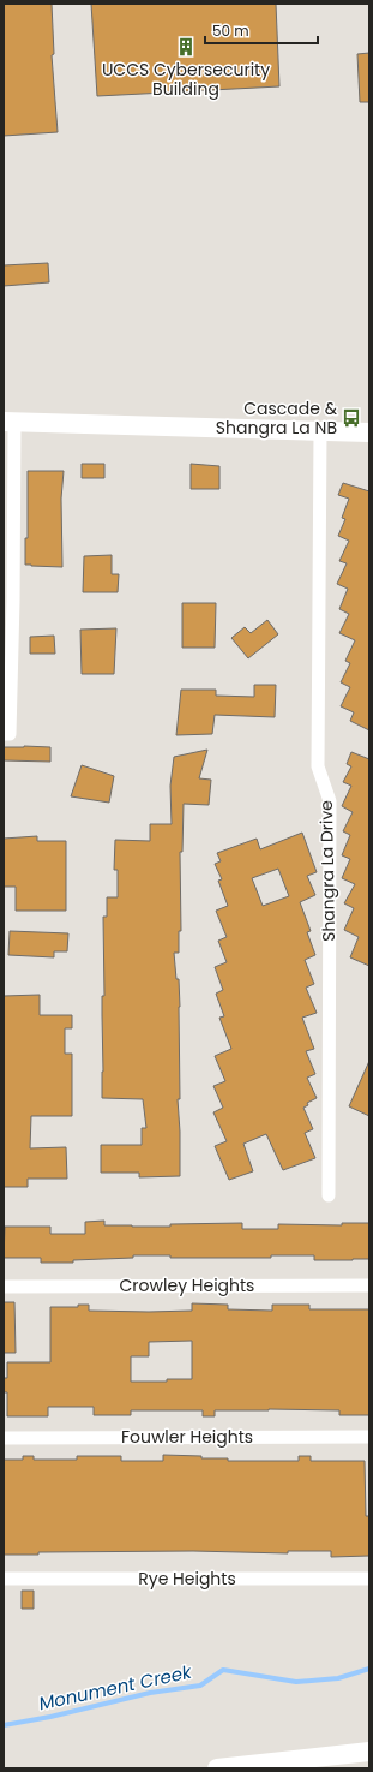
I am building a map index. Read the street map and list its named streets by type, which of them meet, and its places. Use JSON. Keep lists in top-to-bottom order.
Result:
{
  "streets": {
    "street": [
      "Shangra La Drive",
      "Crowley Heights",
      "Fouwler Heights",
      "Rye Heights"
    ]
  },
  "water": ["Monument Creek"],
  "places": {
    "building": ["UCCS Cybersecurity Building"],
    "bus stop": ["Cascade & Shangra La NB"]
  },
  "scale_bar": "50 m"
}
